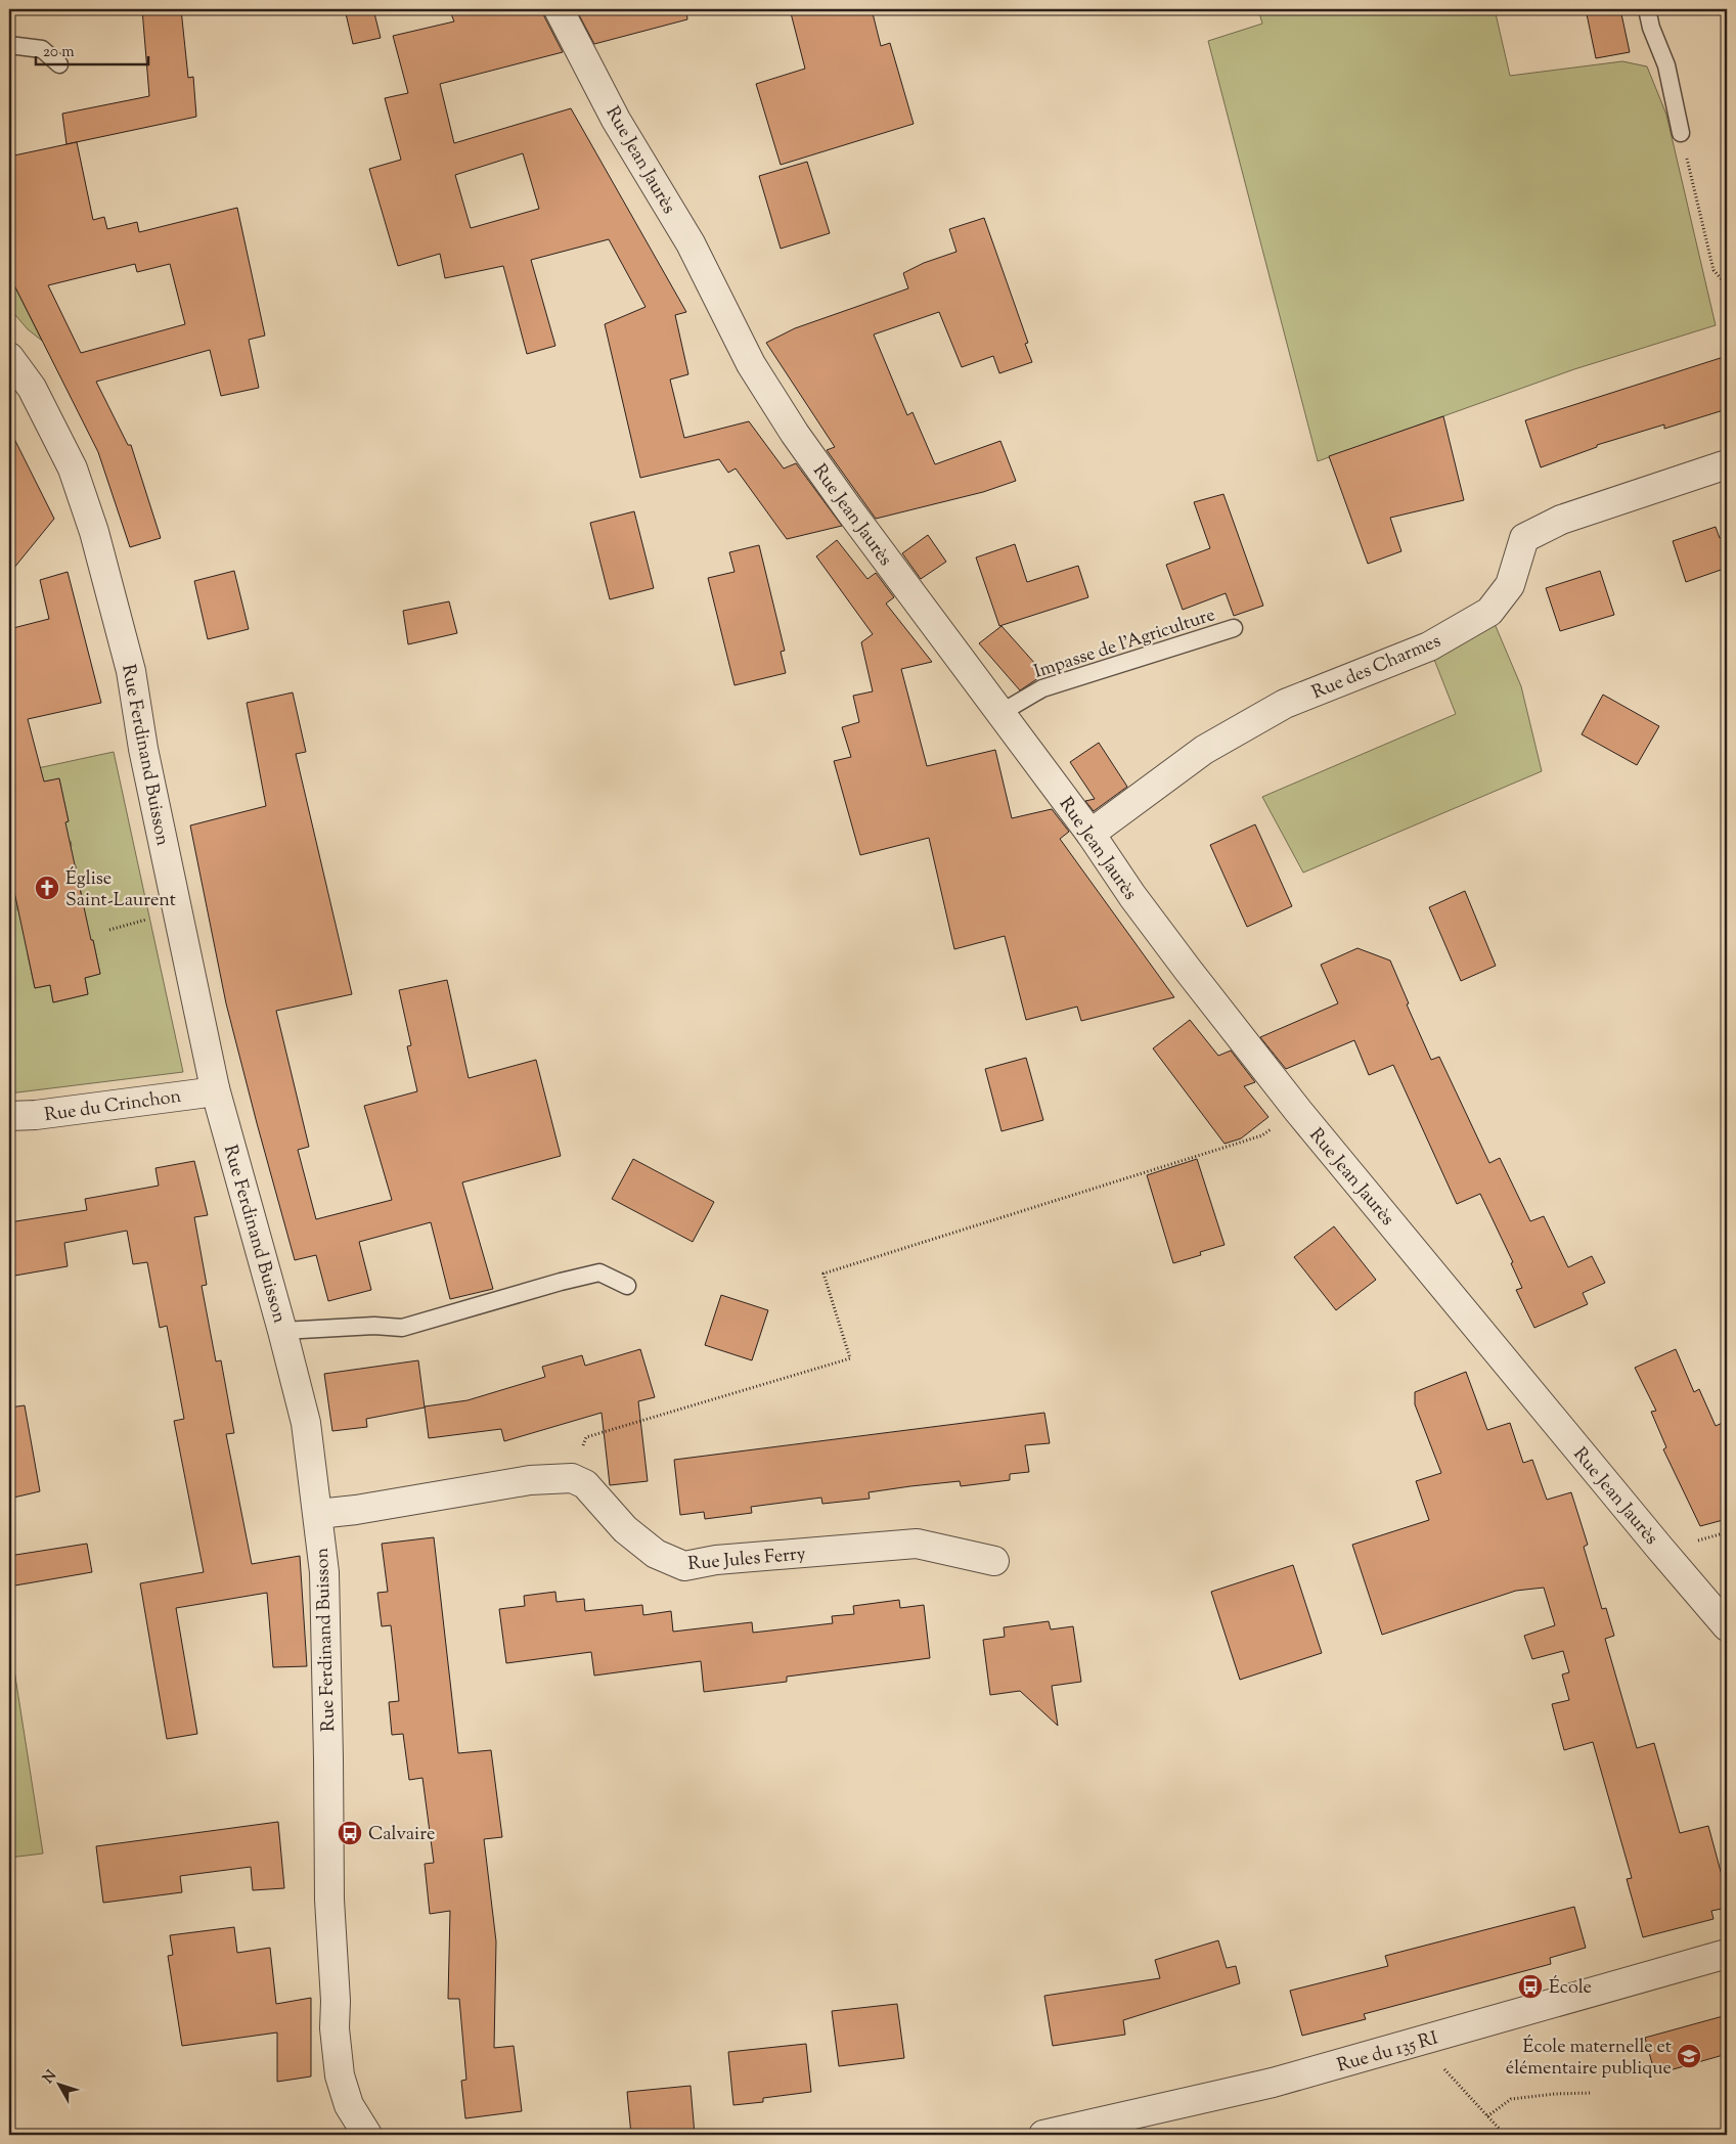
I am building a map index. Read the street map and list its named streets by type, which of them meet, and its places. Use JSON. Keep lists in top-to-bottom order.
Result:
{
  "streets": {
    "street": [
      "Rue Jean Jaurès",
      "Rue des Charmes",
      "Rue Ferdinand Buisson",
      "Rue du Crinchon",
      "Rue Jules Ferry",
      "Rue du 135 RI"
    ],
    "lane": ["Impasse de l'Agriculture"]
  },
  "crossings": [
    ["Rue Jean Jaurès", "Impasse de l'Agriculture"],
    ["Rue Jean Jaurès", "Rue des Charmes"],
    ["Rue Ferdinand Buisson", "Rue du Crinchon"]
  ],
  "places": {
    "church": ["Église Saint-Laurent"],
    "bus stop": ["Calvaire", "École"],
    "school or university": ["École maternelle et élémentaire publique"]
  },
  "scale_bar": "20 m",
  "north": "top left"
}
